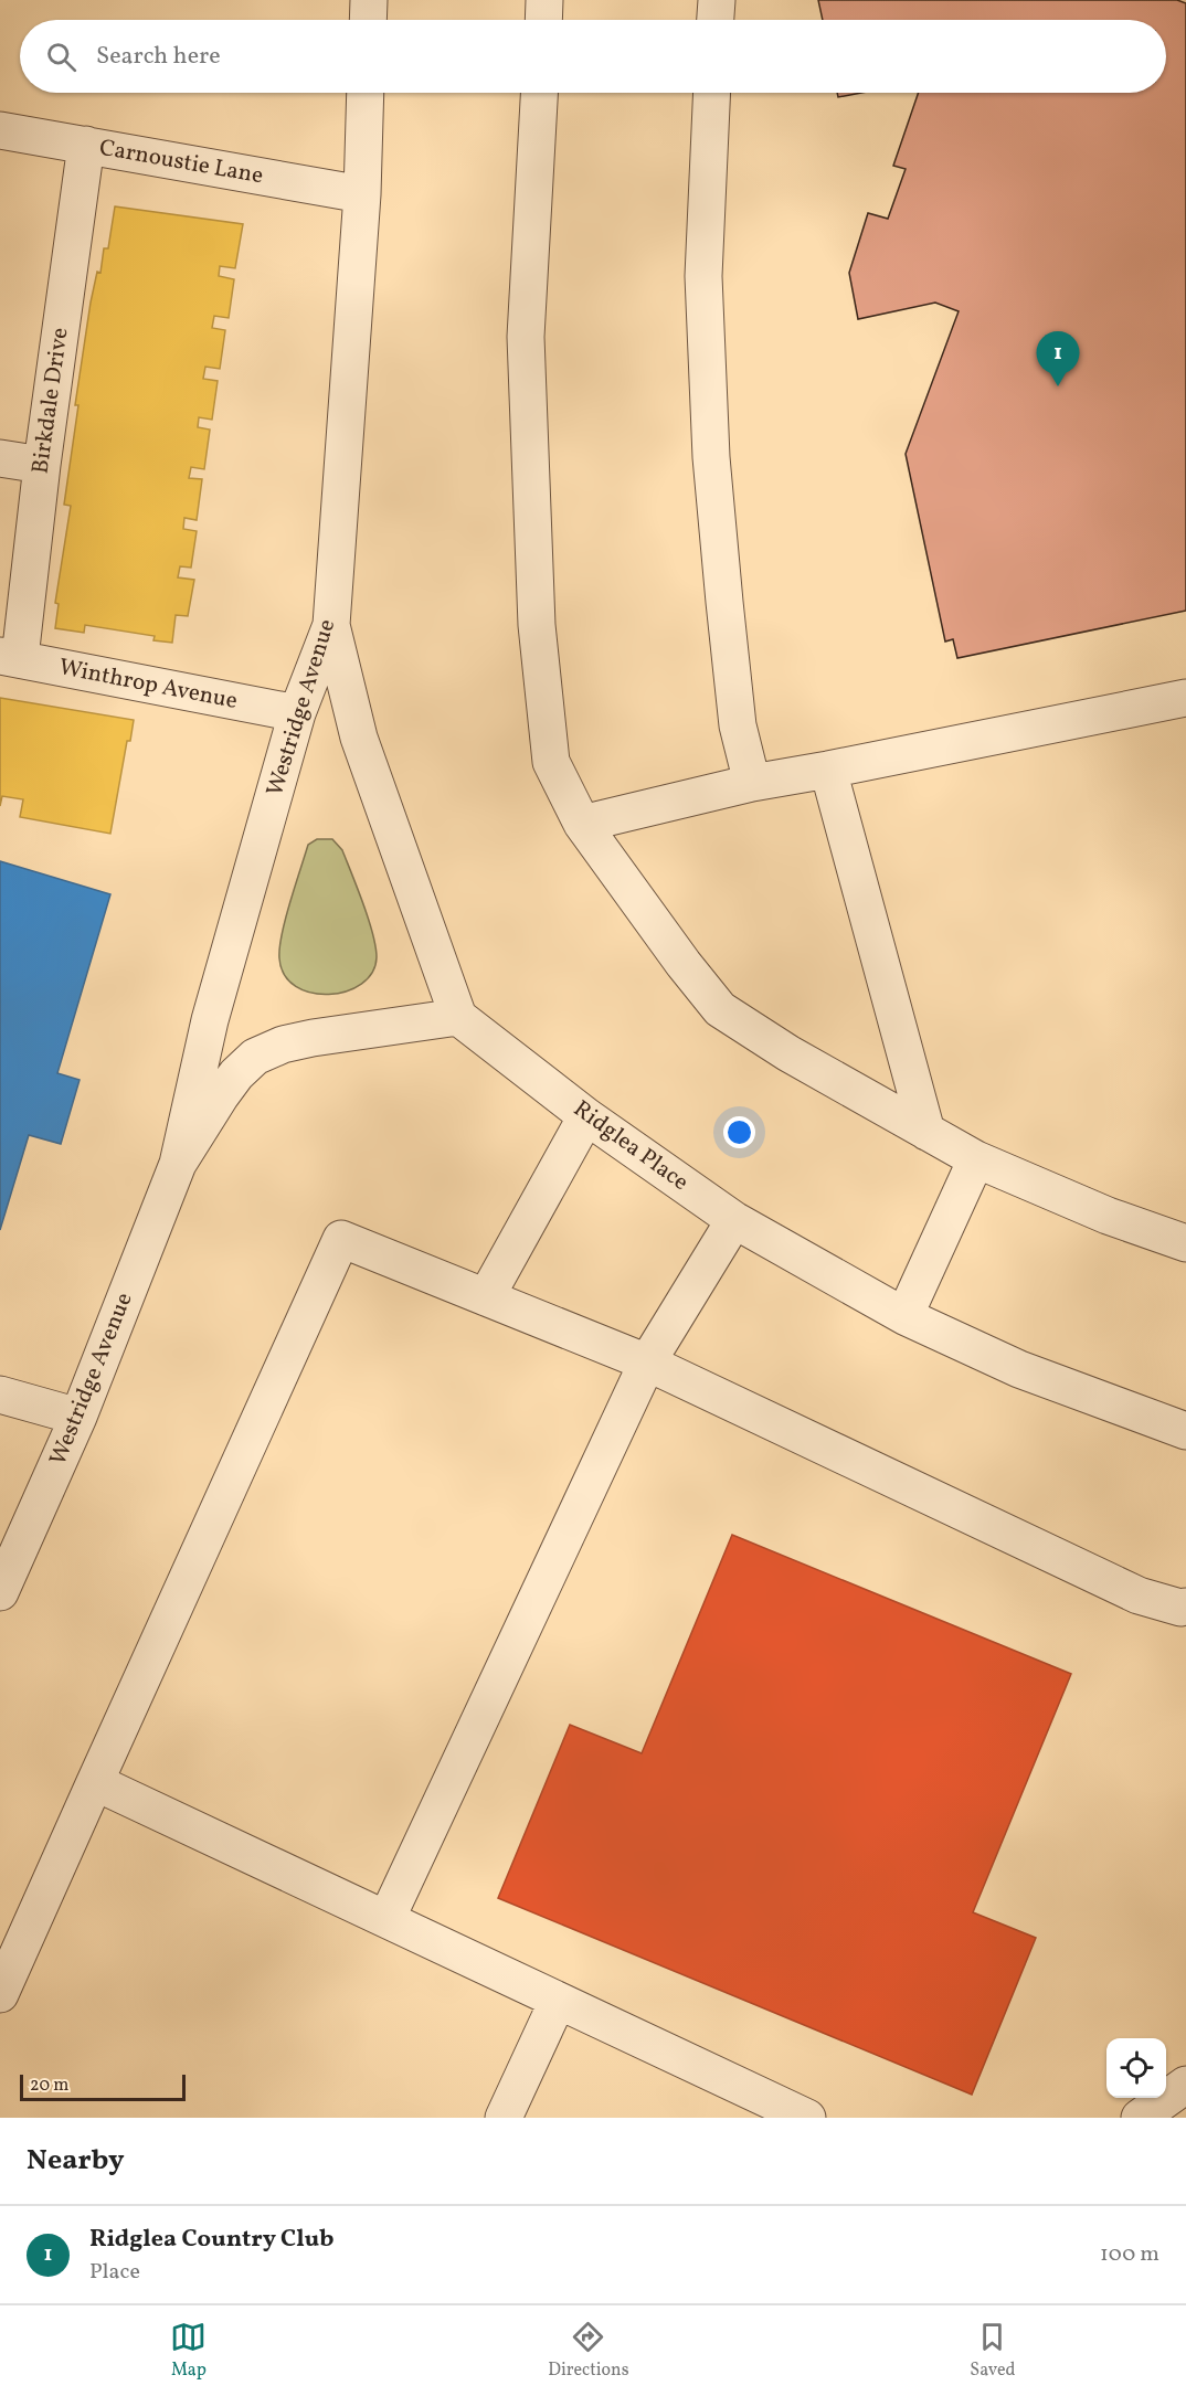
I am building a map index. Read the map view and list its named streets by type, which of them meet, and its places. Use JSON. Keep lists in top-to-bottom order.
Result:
{
  "streets": {
    "street": [
      "Carnoustie Lane",
      "Birkdale Drive",
      "Winthrop Avenue",
      "Westridge Avenue",
      "Ridglea Place"
    ]
  },
  "crossings": [
    ["Carnoustie Lane", "Birkdale Drive"],
    ["Carnoustie Lane", "Westridge Avenue"],
    ["Birkdale Drive", "Winthrop Avenue"],
    ["Winthrop Avenue", "Westridge Avenue"],
    ["Westridge Avenue", "Ridglea Place"]
  ],
  "scale_bar": "20 m",
  "page": {
    "search": "Search here",
    "pins": "1",
    "scale": "20 m",
    "heading": "Nearby",
    "list": [
      {
        "mark": "1",
        "name": "Ridglea Country Club",
        "note": "Place",
        "value": "100 m"
      }
    ],
    "nav": ["Map", "Directions", "Saved"]
  }
}
